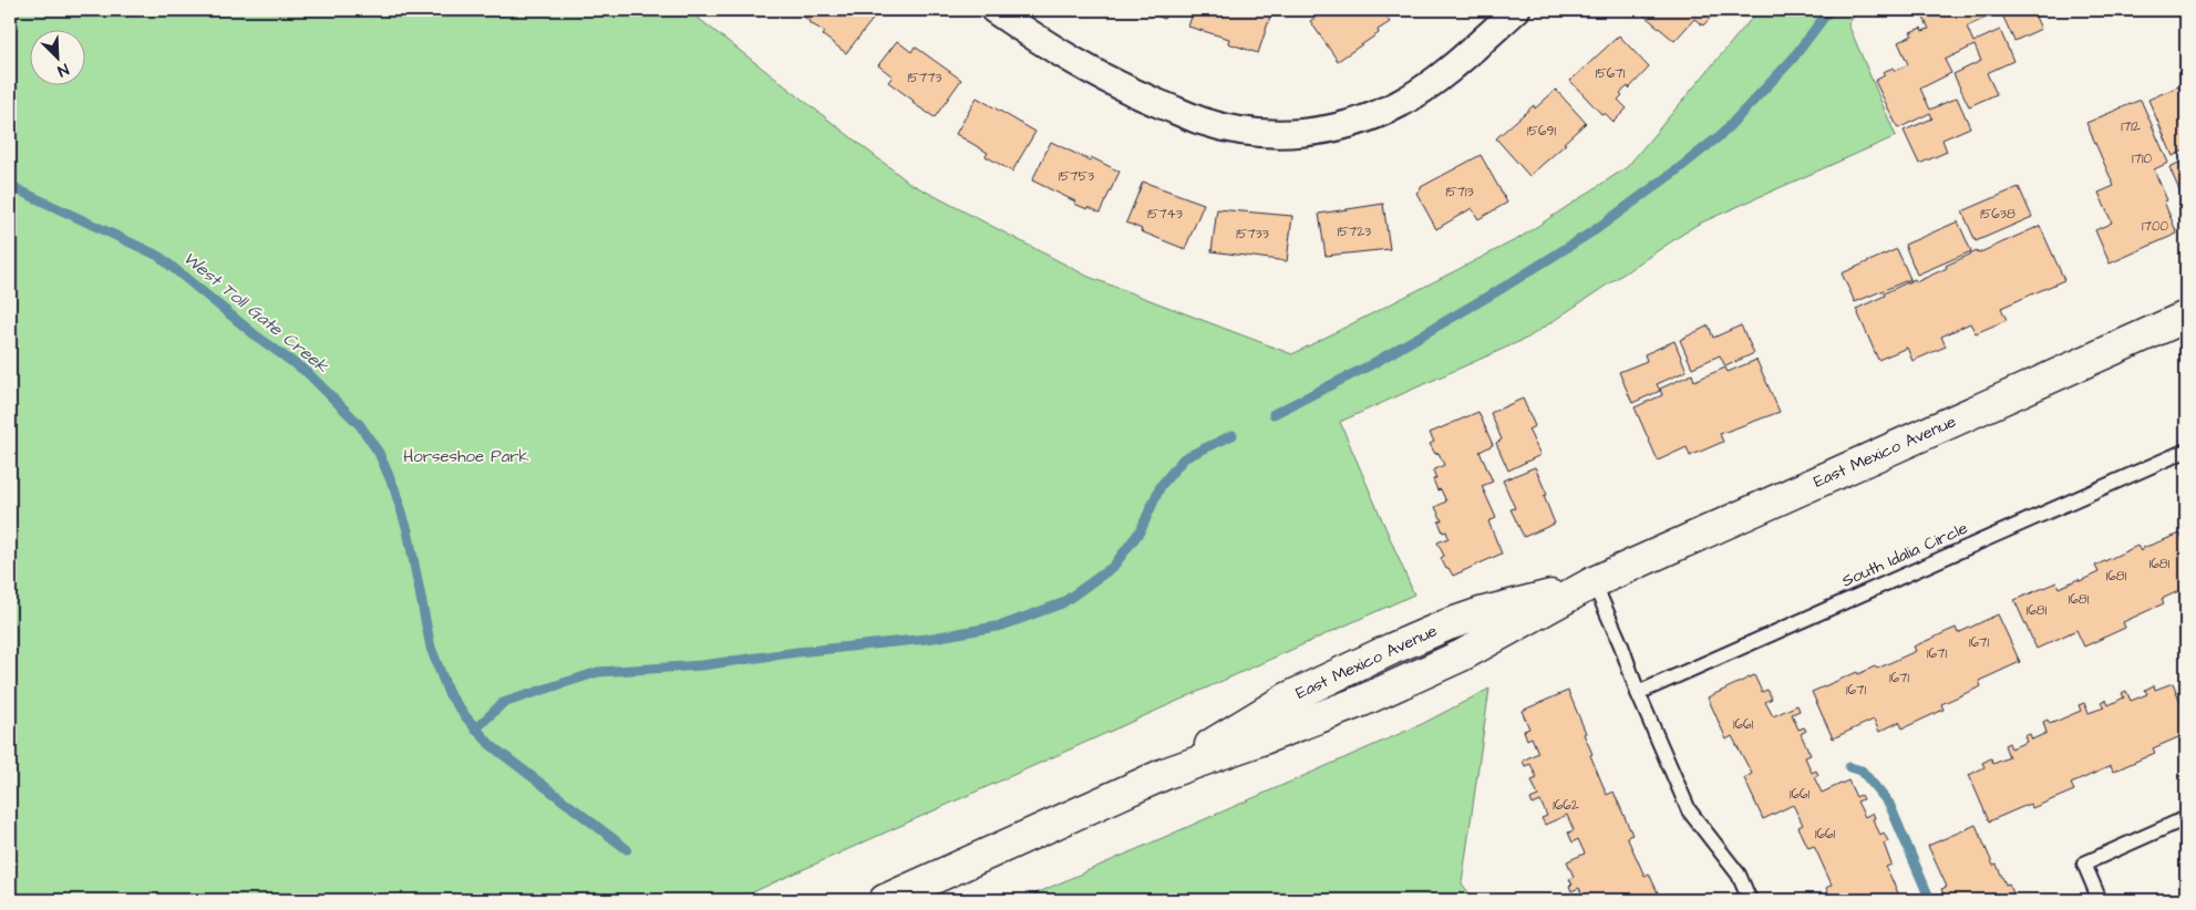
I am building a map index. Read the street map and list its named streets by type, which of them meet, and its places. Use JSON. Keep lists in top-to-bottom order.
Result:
{
  "streets": {
    "street": ["East Mexico Avenue"],
    "lane": ["South Idalia Circle"]
  },
  "water": ["West Toll Gate Creek"],
  "parks": ["Horseshoe Park"],
  "house_numbers": [
    "15671",
    "15773",
    "1712",
    "15691",
    "1710",
    "15753",
    "15713",
    "15743",
    "15638",
    "1700",
    "15723",
    "15733",
    "1681",
    "1681",
    "1681",
    "1681",
    "1671",
    "1671",
    "1671",
    "1671",
    "1661",
    "1661",
    "1662",
    "1661"
  ],
  "north": "bottom right"
}
